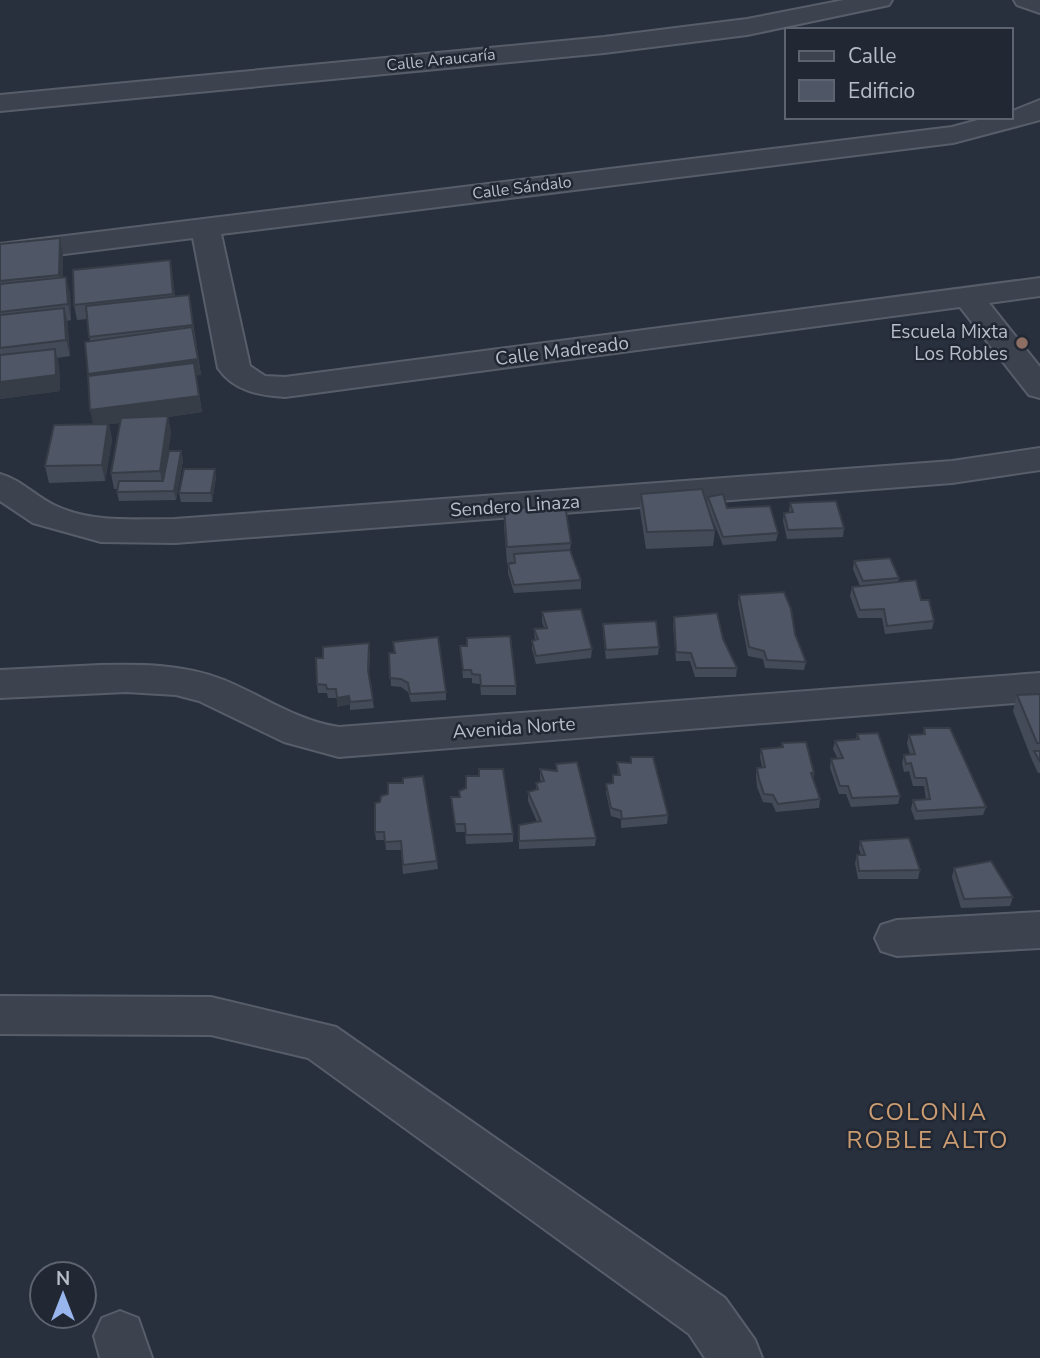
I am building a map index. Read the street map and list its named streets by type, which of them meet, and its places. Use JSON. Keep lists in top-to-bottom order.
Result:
{
  "streets": {
    "street": [
      "Calle Araucaría",
      "Calle Sándalo",
      "Calle Madreado",
      "Sendero Linaza",
      "Avenida Norte"
    ]
  },
  "crossings": [
    ["Calle Sándalo", "Calle Madreado"]
  ],
  "districts": ["COLONIA ROBLE ALTO"],
  "places": ["Escuela Mixta Los Robles"],
  "legend": ["Calle", "Edificio"],
  "north": "top"
}
